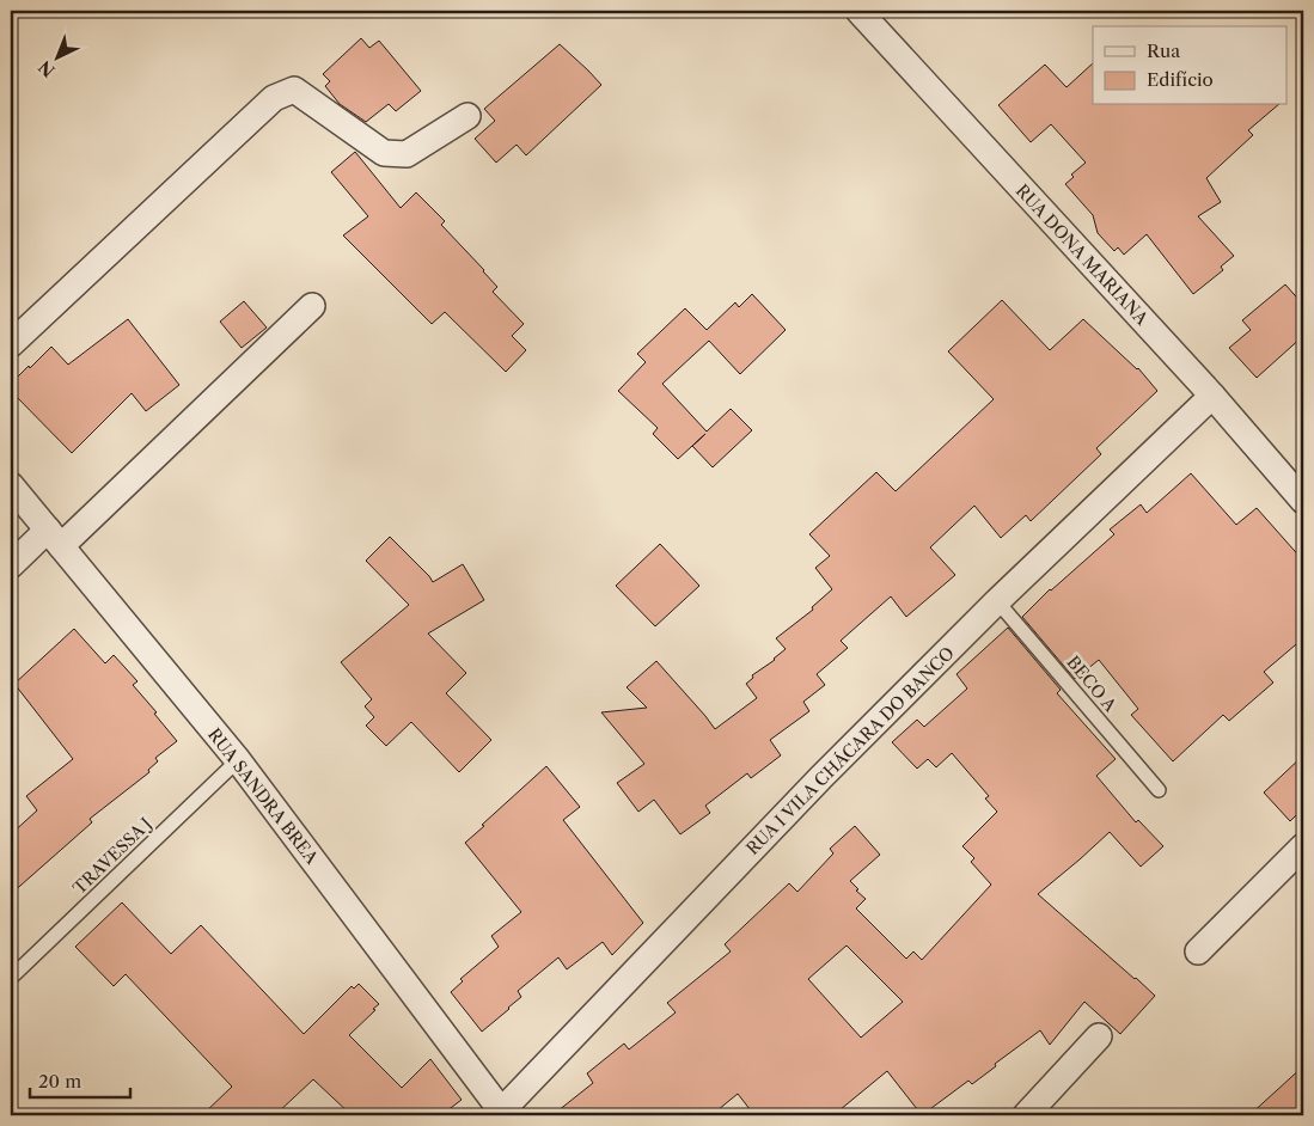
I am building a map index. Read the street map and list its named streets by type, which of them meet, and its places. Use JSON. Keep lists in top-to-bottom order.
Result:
{
  "streets": {
    "street": ["RUA DONA MARIANA", "RUA I VILA CHÁCARA DO BANCO", "RUA SANDRA BREA"],
    "lane": ["BECO A", "TRAVESSA J"]
  },
  "crossings": [
    ["RUA DONA MARIANA", "RUA I VILA CHÁCARA DO BANCO"],
    ["BECO A", "RUA I VILA CHÁCARA DO BANCO"],
    ["RUA I VILA CHÁCARA DO BANCO", "RUA SANDRA BREA"],
    ["RUA SANDRA BREA", "TRAVESSA J"]
  ],
  "legend": ["Rua", "Edifício"],
  "scale_bar": "20 m",
  "north": "bottom left"
}
